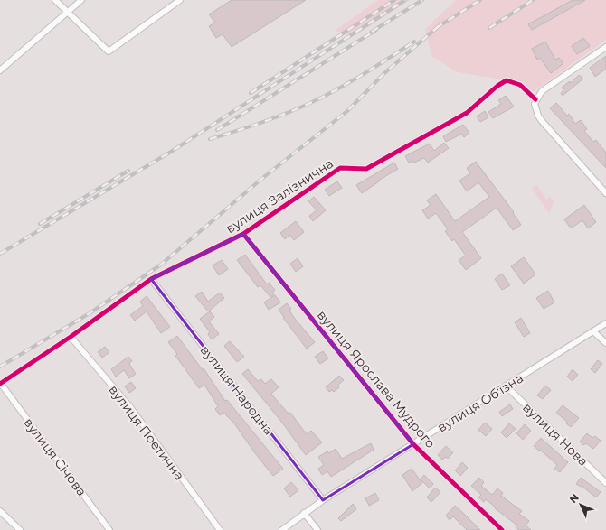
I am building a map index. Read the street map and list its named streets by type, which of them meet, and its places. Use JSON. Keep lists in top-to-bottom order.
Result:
{
  "streets": {
    "street": [
      "вулиця Залізнична",
      "вулиця Ярослава Мудрого",
      "вулиця Народна",
      "вулиця Об'їзна",
      "вулиця Поетична",
      "вулиця Нова",
      "вулиця Січова"
    ]
  },
  "crossings": [
    ["вулиця Залізнична", "вулиця Ярослава Мудрого"],
    ["вулиця Залізнична", "вулиця Народна"],
    ["вулиця Залізнична", "вулиця Поетична"],
    ["вулиця Залізнична", "вулиця Січова"],
    ["вулиця Ярослава Мудрого", "вулиця Об'їзна"],
    ["вулиця Народна", "вулиця Об'їзна"],
    ["вулиця Об'їзна", "вулиця Нова"]
  ],
  "north": "top left"
}
